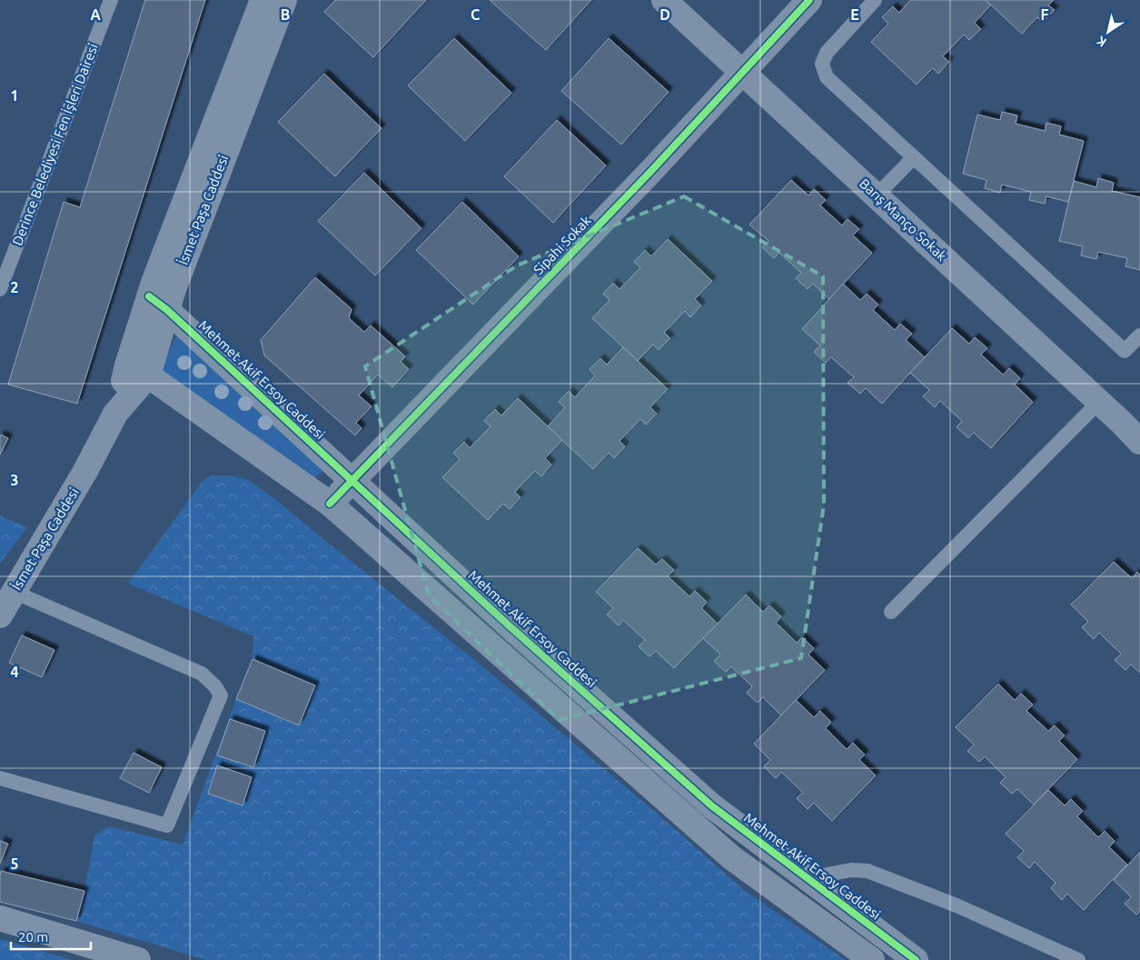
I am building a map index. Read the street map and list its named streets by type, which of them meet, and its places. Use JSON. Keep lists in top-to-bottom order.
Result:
{
  "streets": {
    "street": [
      "İsmet Paşa Caddesi",
      "Barış Manço Sokak",
      "Sipahi Sokak",
      "Mehmet Akif Ersoy Caddesi"
    ],
    "lane": ["Derince Belediyesi Fen İşleri Dairesi"]
  },
  "crossings": [
    ["İsmet Paşa Caddesi", "Mehmet Akif Ersoy Caddesi"],
    ["Barış Manço Sokak", "Sipahi Sokak"],
    ["Sipahi Sokak", "Mehmet Akif Ersoy Caddesi"]
  ],
  "scale_bar": "20 m",
  "north": "bottom left",
  "grid": {
    "columns": [
      "A",
      "B",
      "C",
      "D",
      "E",
      "F"
    ],
    "rows": [
      "1",
      "2",
      "3",
      "4",
      "5"
    ]
  }
}
